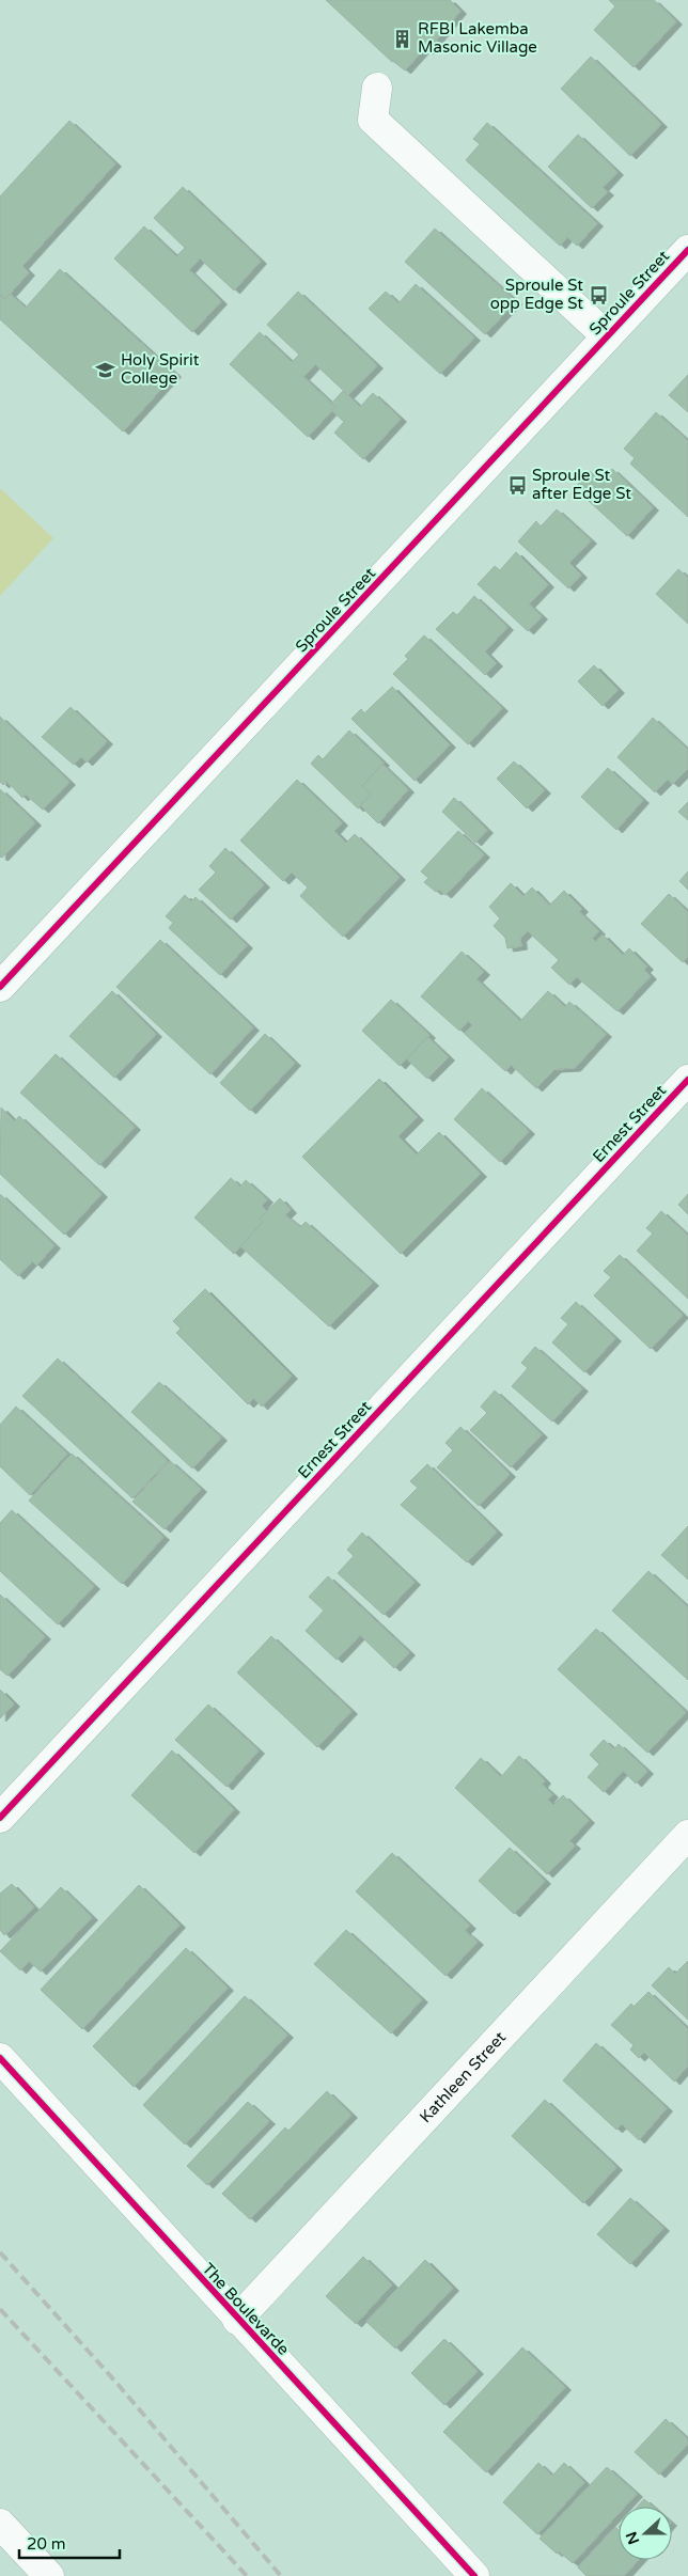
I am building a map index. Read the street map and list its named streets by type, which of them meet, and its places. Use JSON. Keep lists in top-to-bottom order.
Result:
{
  "streets": {
    "street": [
      "Sproule Street",
      "Ernest Street",
      "Kathleen Street",
      "The Boulevarde"
    ]
  },
  "crossings": [
    ["Kathleen Street", "The Boulevarde"]
  ],
  "places": {
    "building": ["RFBI Lakemba Masonic Village"],
    "bus stop": ["Sproule St opp Edge St", "Sproule St after Edge St"],
    "school or university": ["Holy Spirit College"]
  },
  "scale_bar": "20 m",
  "north": "left"
}
